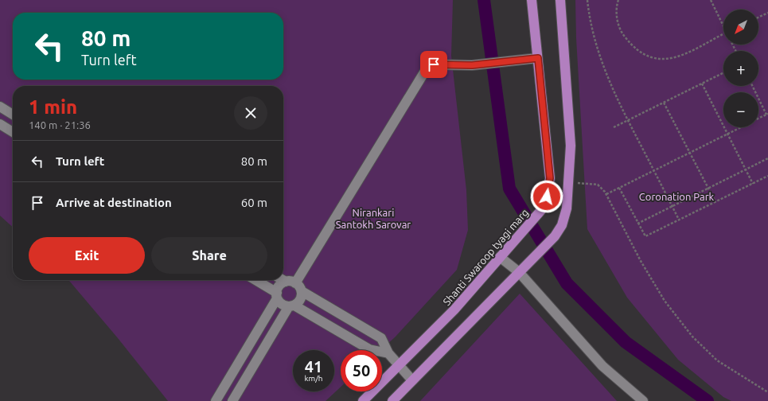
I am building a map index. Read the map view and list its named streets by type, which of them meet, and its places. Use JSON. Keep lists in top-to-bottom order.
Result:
{
  "streets": {
    "main road": ["Shanti Swaroop tyagi marg"]
  },
  "parks": ["Coronation Park", "Nirankari Santokh Sarovar"],
  "north": "bottom left",
  "page": {
    "map_buttons": ["+", "−"],
    "turn": ["80 m", "Turn left"],
    "heading": ["1 min", "140 m · 21:36"],
    "list": [
      {
        "name": "Turn left",
        "value": "80 m"
      },
      {
        "name": "Arrive at destination",
        "value": "60 m"
      }
    ],
    "buttons": ["Exit", "Share"],
    "speed": "41 km/h",
    "limit": "50"
  }
}
